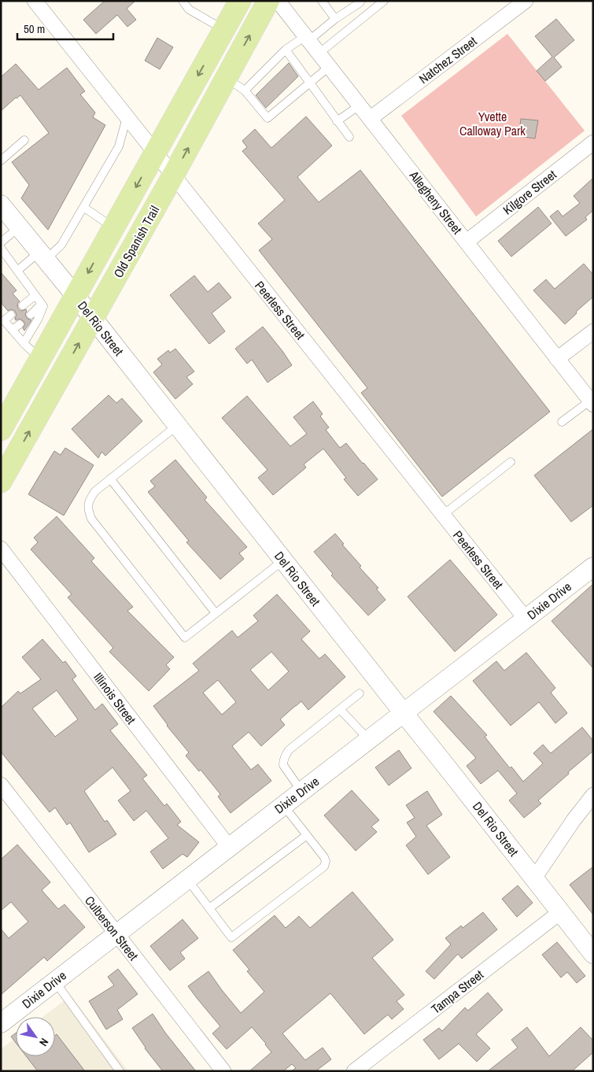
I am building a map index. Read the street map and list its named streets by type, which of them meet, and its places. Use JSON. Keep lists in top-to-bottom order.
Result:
{
  "streets": {
    "main road": ["Old Spanish Trail"],
    "street": [
      "Natchez Street",
      "Kilgore Street",
      "Allegheny Street",
      "Peerless Street",
      "Del Rio Street",
      "Dixie Drive",
      "Illinois Street",
      "Culberson Street",
      "Tampa Street"
    ]
  },
  "crossings": [
    ["Natchez Street", "Allegheny Street"],
    ["Kilgore Street", "Allegheny Street"],
    ["Old Spanish Trail", "Peerless Street"],
    ["Old Spanish Trail", "Del Rio Street"],
    ["Peerless Street", "Dixie Drive"],
    ["Del Rio Street", "Dixie Drive"],
    ["Del Rio Street", "Tampa Street"],
    ["Dixie Drive", "Illinois Street"],
    ["Dixie Drive", "Culberson Street"]
  ],
  "parks": ["Yvette Calloway Park"],
  "scale_bar": "50 m",
  "north": "bottom right"
}
